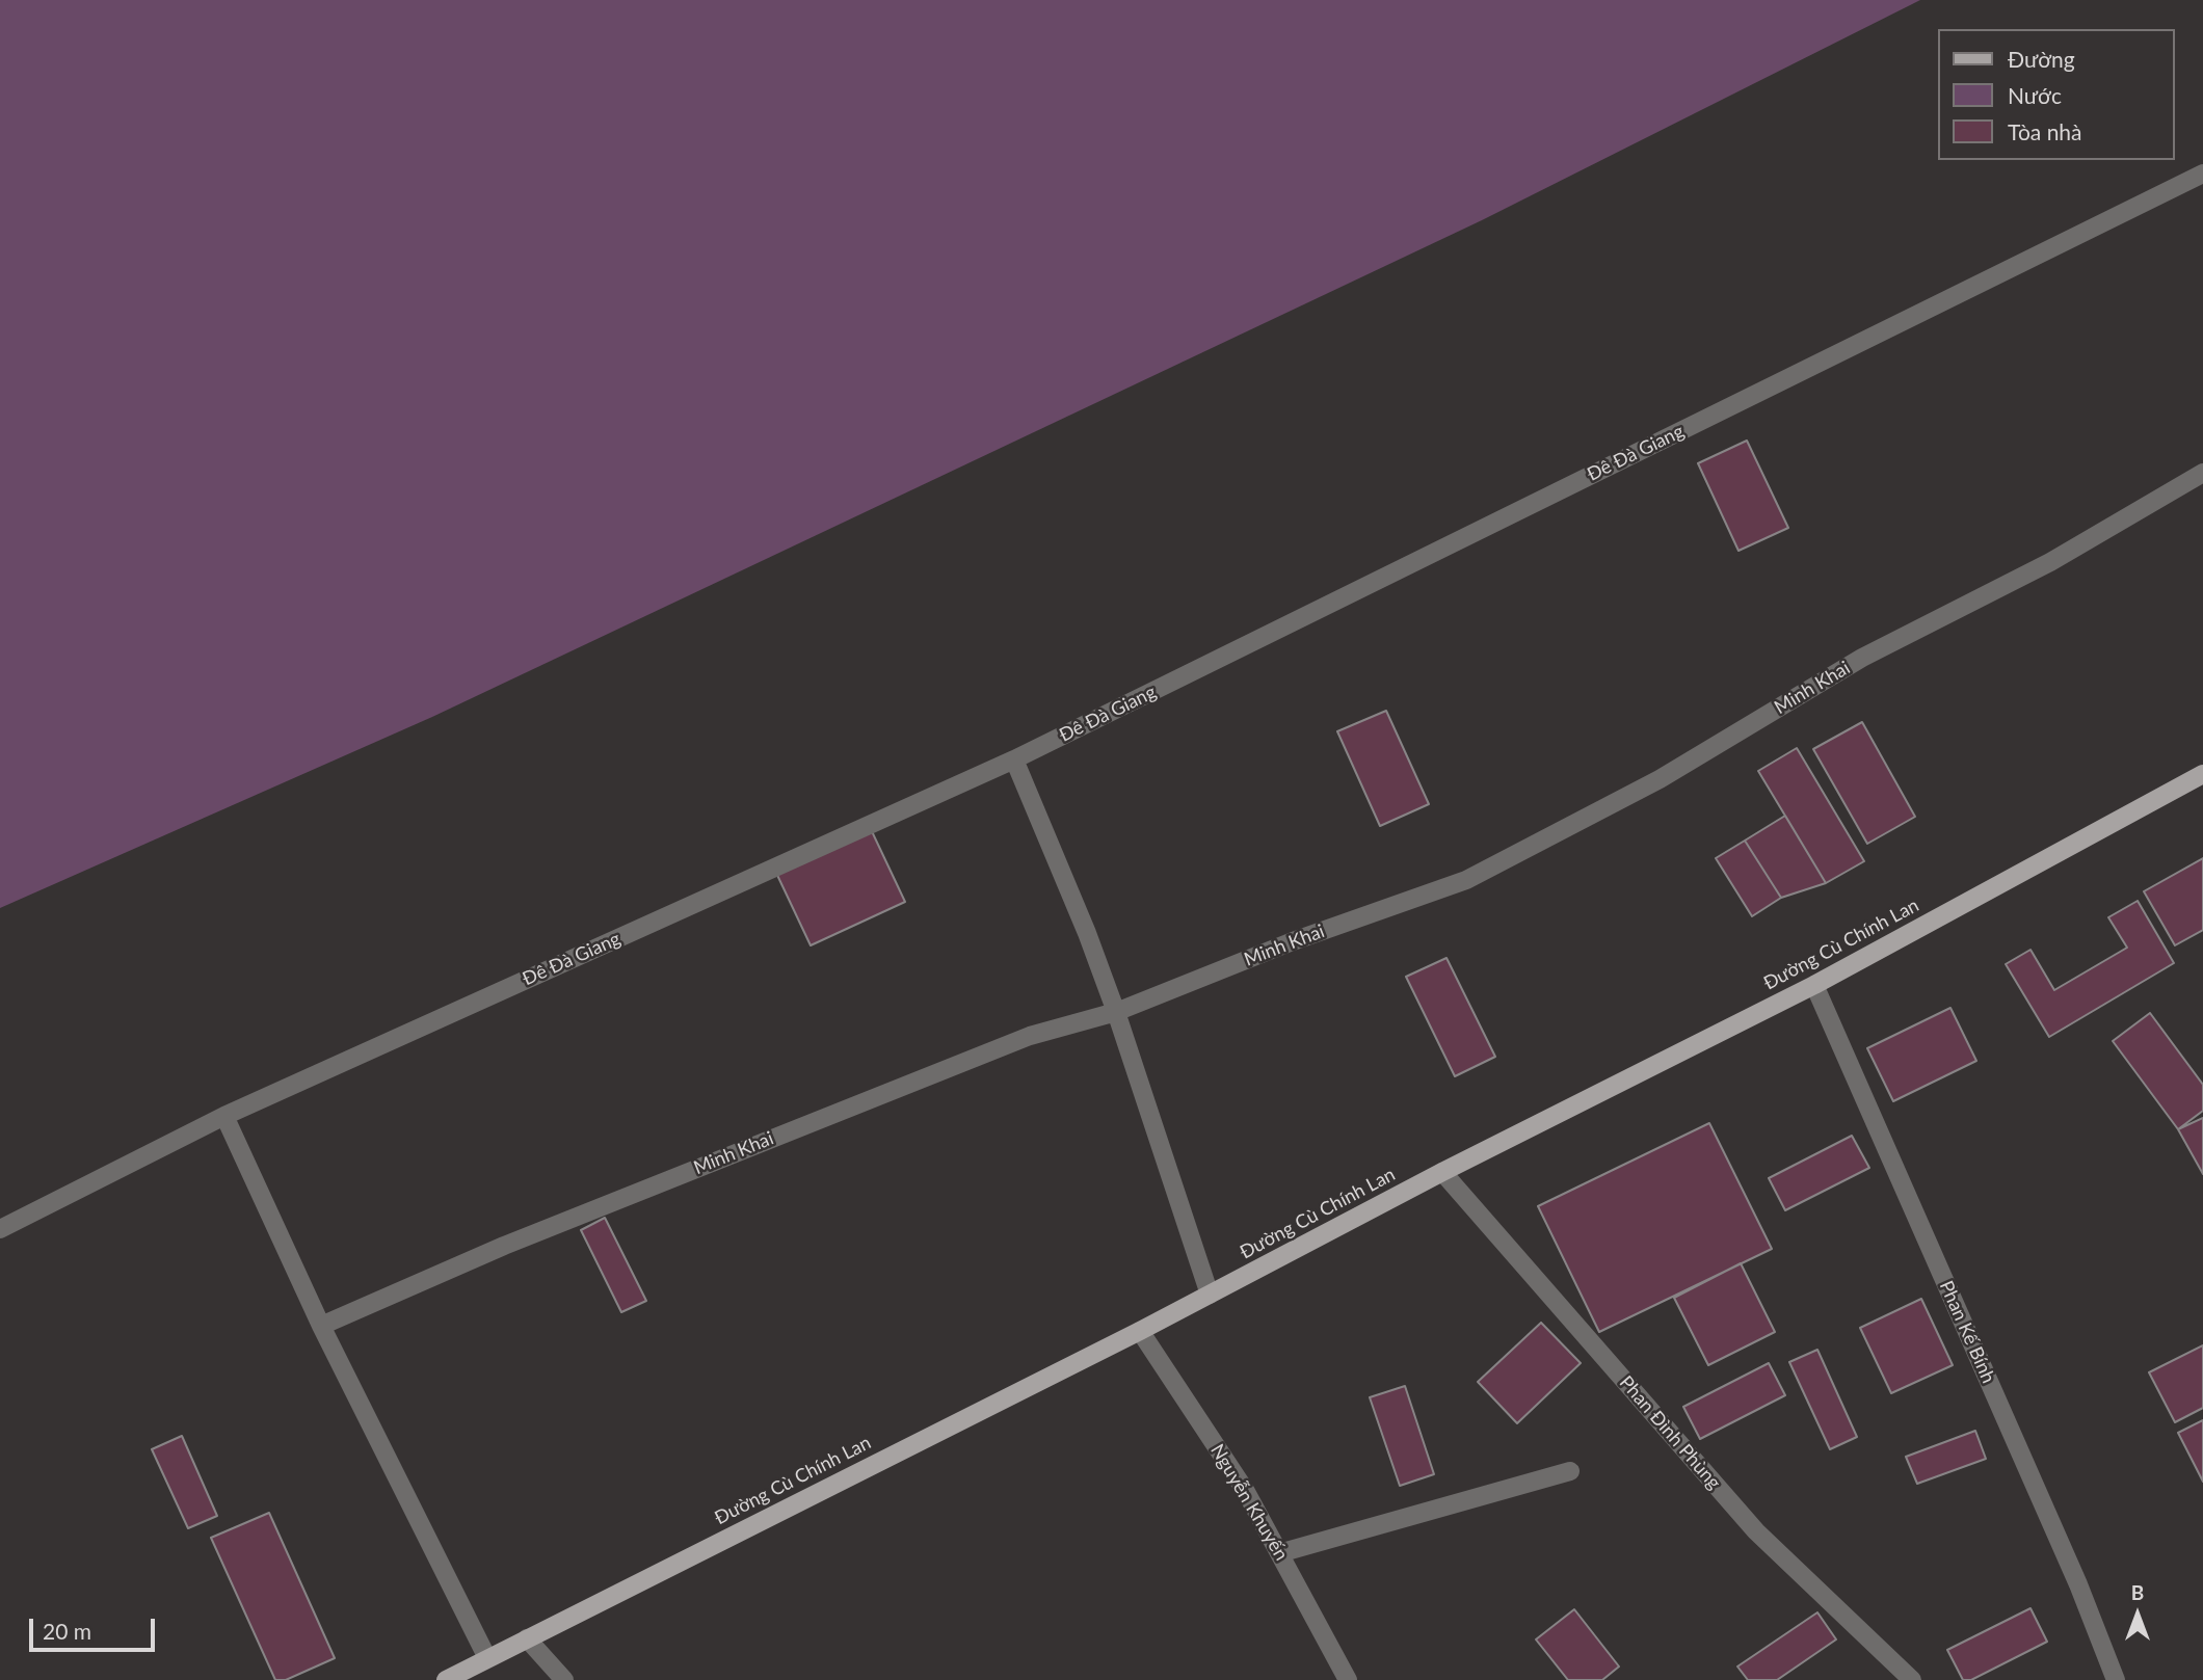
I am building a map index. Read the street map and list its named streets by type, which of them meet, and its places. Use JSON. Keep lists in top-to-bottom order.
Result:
{
  "streets": {
    "main road": ["Đường Cù Chính Lan"],
    "street": [
      "Đê Đà Giang",
      "Minh Khai",
      "Phan Kế Bính",
      "Phan Đình Phùng",
      "Nguyễn Khuyến"
    ]
  },
  "crossings": [
    ["Đường Cù Chính Lan", "Phan Kế Bính"],
    ["Đường Cù Chính Lan", "Phan Đình Phùng"],
    ["Đường Cù Chính Lan", "Nguyễn Khuyến"]
  ],
  "legend": ["Đường", "Nước", "Tòa nhà"],
  "scale_bar": "20 m",
  "north": "top"
}
